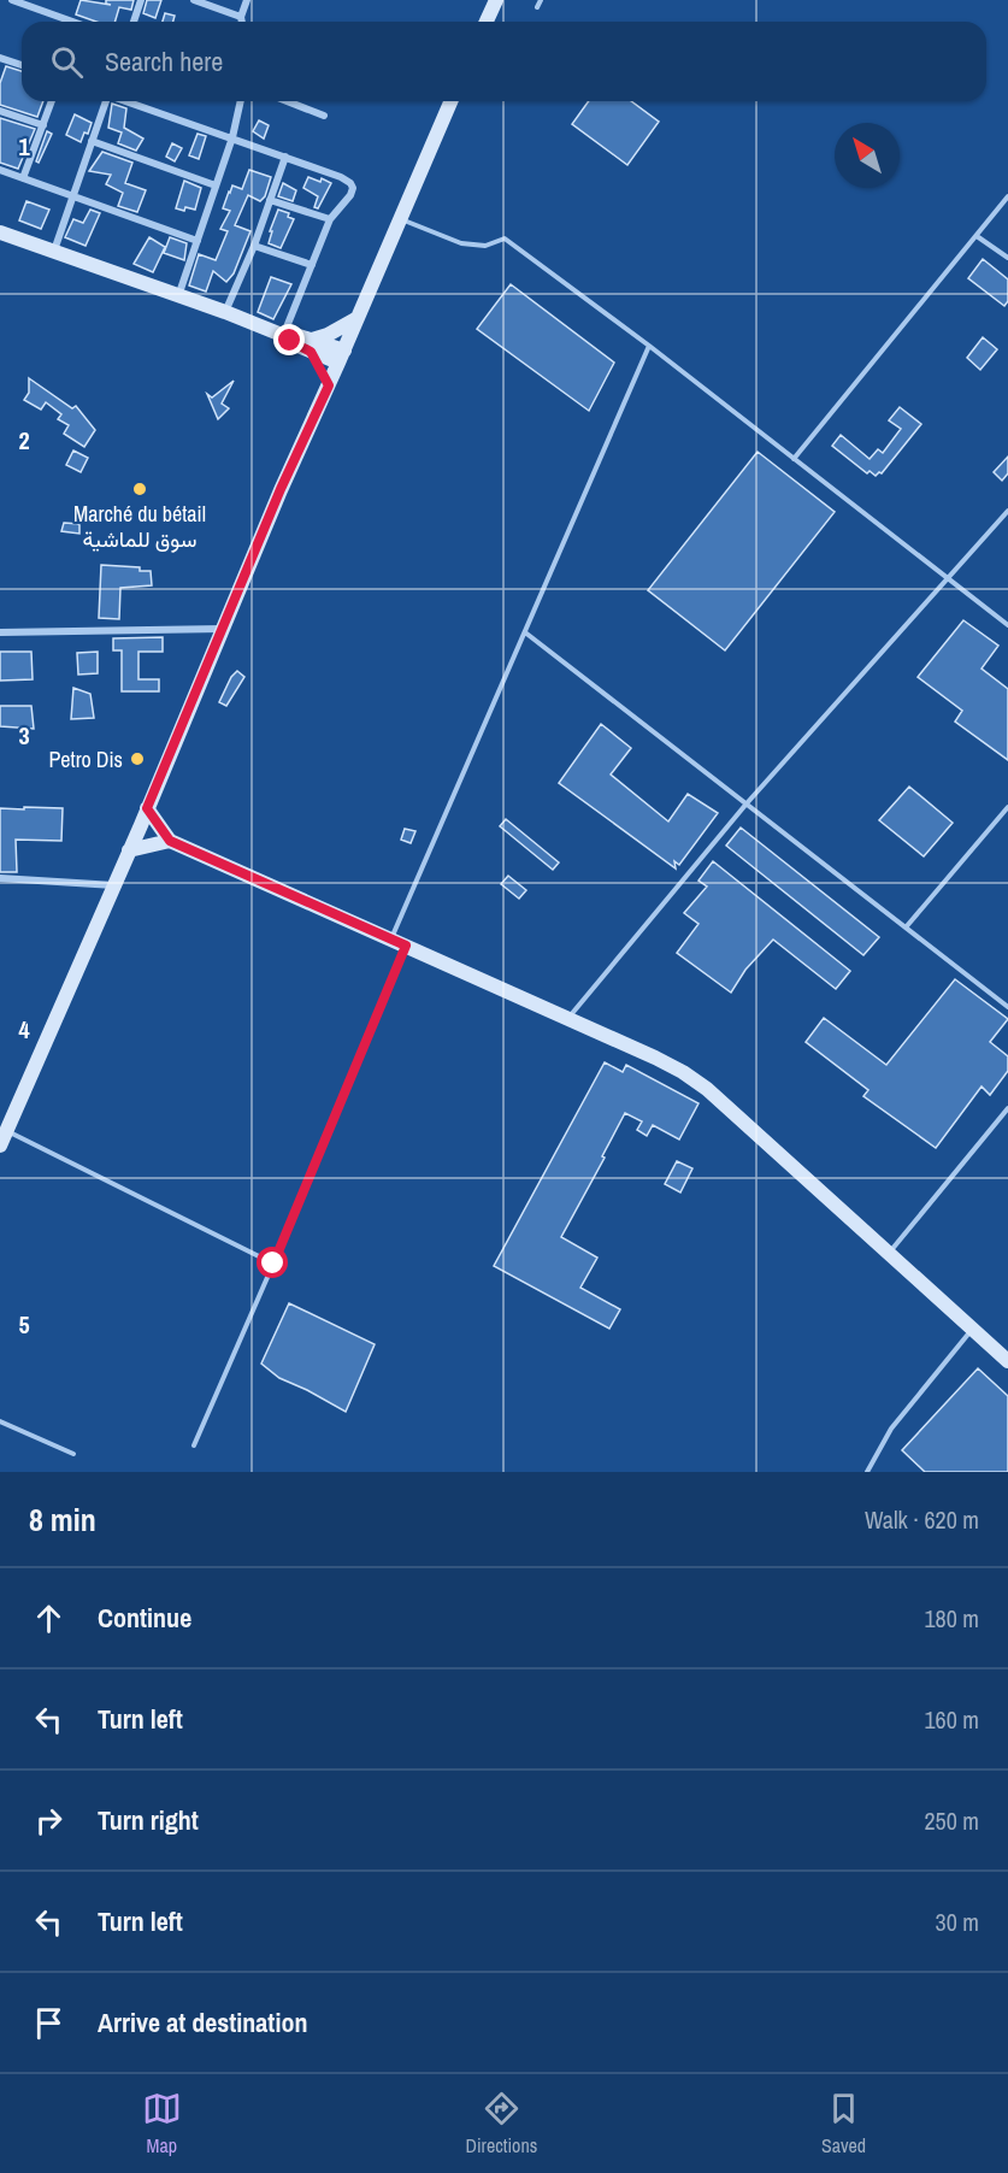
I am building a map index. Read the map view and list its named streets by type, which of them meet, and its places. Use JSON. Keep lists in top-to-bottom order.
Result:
{
  "places": ["Marché du bétail سوق للماشية", "Petro Dis"],
  "north": "top left",
  "page": {
    "search": "Search here",
    "heading": ["8 min", "Walk · 620 m"],
    "list": [
      ["Continue", "180 m"],
      ["Turn left", "160 m"],
      ["Turn right", "250 m"],
      ["Turn left", "30 m"],
      "Arrive at destination"
    ],
    "nav": ["Map", "Directions", "Saved"]
  },
  "grid": {
    "rows": [
      "1",
      "2",
      "3",
      "4",
      "5"
    ]
  }
}
